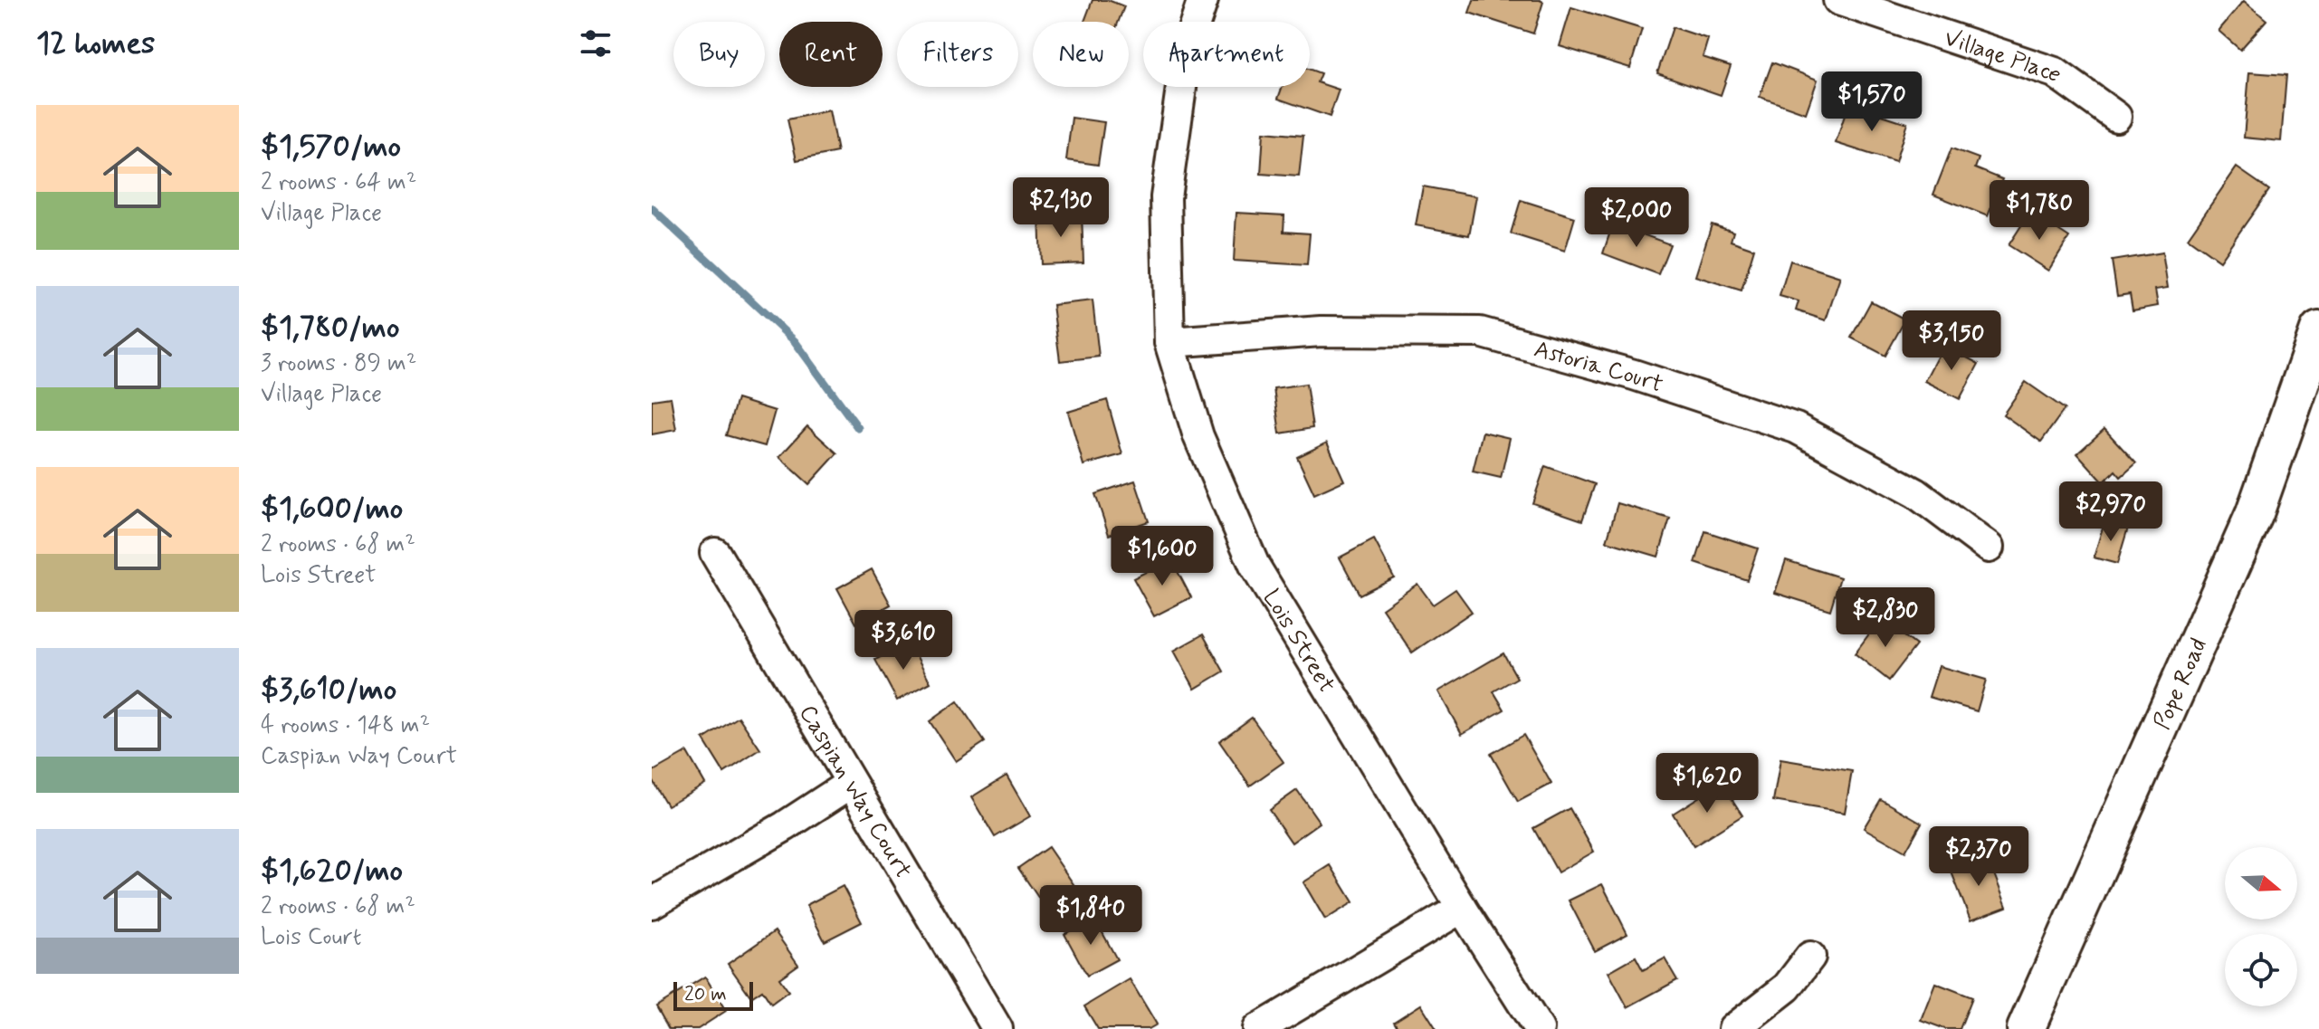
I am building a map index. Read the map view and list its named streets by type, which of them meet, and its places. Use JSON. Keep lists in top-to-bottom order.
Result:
{
  "streets": {
    "street": [
      "Village Place",
      "Astoria Court",
      "Lois Street",
      "Pope Road",
      "Caspian Way Court"
    ]
  },
  "crossings": [
    ["Astoria Court", "Lois Street"]
  ],
  "scale_bar": "20 m",
  "north": "right",
  "page": {
    "heading": "12 homes",
    "chip": [
      "Buy",
      "Rent",
      "Filters",
      "New",
      "Apartment"
    ],
    "price": [
      "$1,570",
      "$2,130",
      "$1,780",
      "$2,000",
      "$3,150",
      "$2,970",
      "$1,600",
      "$2,830",
      "$3,610",
      "$1,620",
      "$2,370",
      "$1,840"
    ],
    "list": [
      {
        "name": "$1,570/mo",
        "note": "2 rooms · 64 m² · Village Place"
      },
      {
        "name": "$1,780/mo",
        "note": "3 rooms · 89 m² · Village Place"
      },
      {
        "name": "$1,600/mo",
        "note": "2 rooms · 68 m² · Lois Street"
      },
      {
        "name": "$3,610/mo",
        "note": "4 rooms · 148 m² · Caspian Way Court"
      },
      {
        "name": "$1,620/mo",
        "note": "2 rooms · 68 m² · Lois Court"
      }
    ],
    "scale": "20 m"
  }
}
